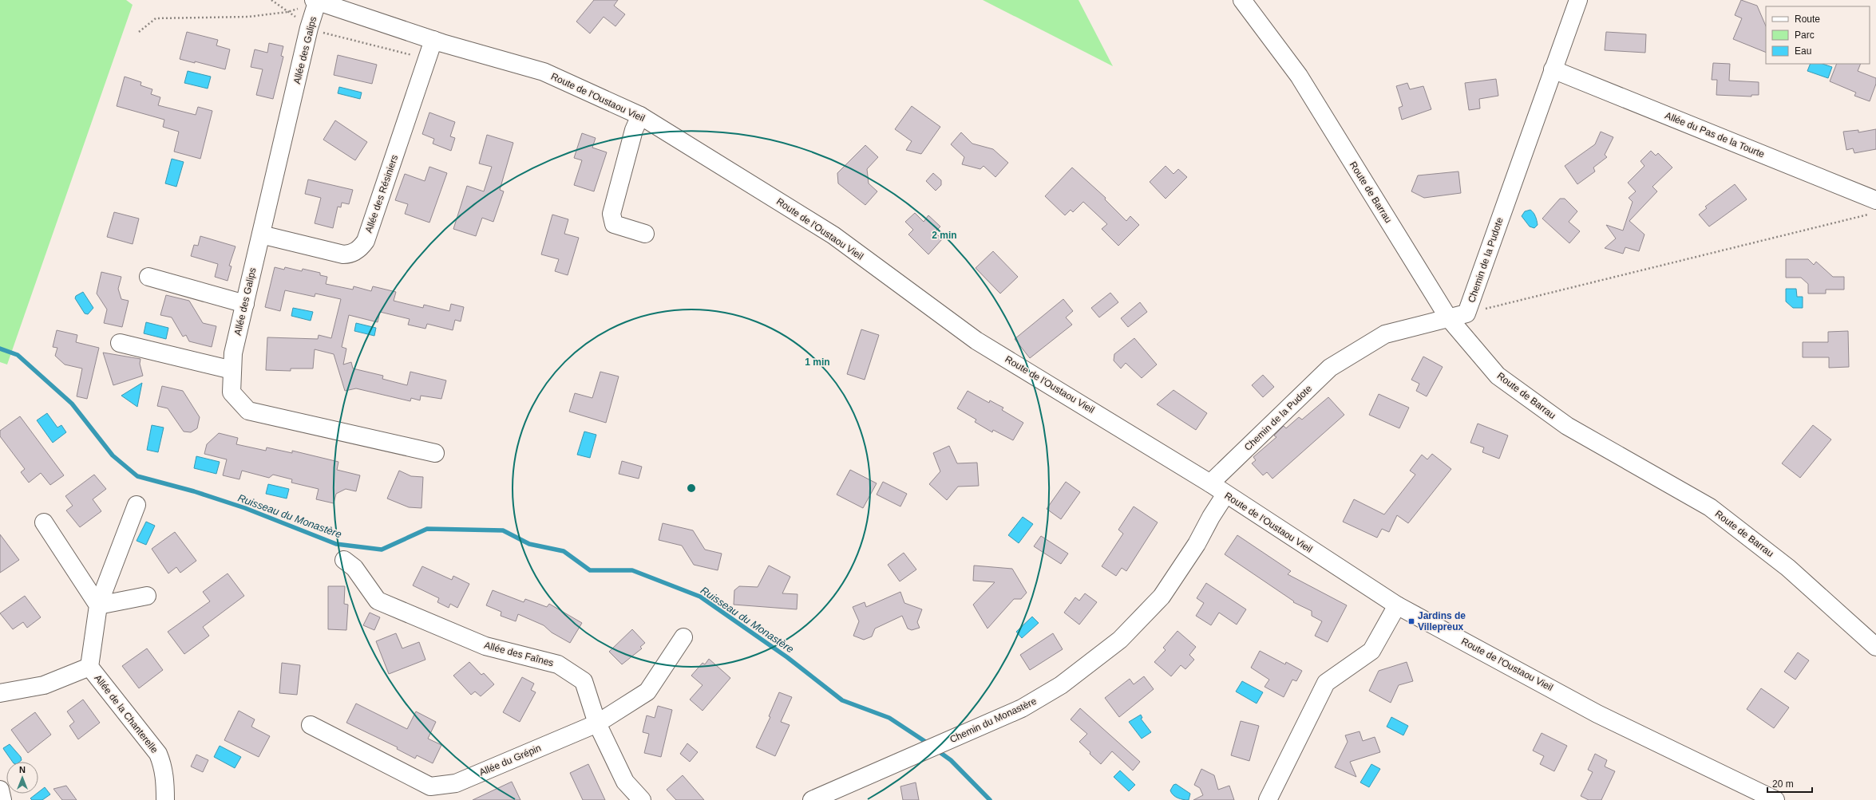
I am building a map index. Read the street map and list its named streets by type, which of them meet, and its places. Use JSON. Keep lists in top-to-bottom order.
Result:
{
  "streets": {
    "street": [
      "Allée des Galips",
      "Route de l'Oustaou Vieil",
      "Allée du Pas de la Tourte",
      "Route de Barrau",
      "Allée des Résiniers",
      "Chemin de la Pudote",
      "Allée des Faînes",
      "Allée de la Chanterelle",
      "Chemin du Monastère",
      "Allée du Grépin"
    ]
  },
  "crossings": [
    ["Allée des Galips", "Route de l'Oustaou Vieil"],
    ["Allée des Galips", "Allée des Résiniers"],
    ["Route de l'Oustaou Vieil", "Allée des Résiniers"],
    ["Route de l'Oustaou Vieil", "Chemin de la Pudote"],
    ["Route de l'Oustaou Vieil", "Chemin du Monastère"],
    ["Allée du Pas de la Tourte", "Chemin de la Pudote"],
    ["Route de Barrau", "Chemin de la Pudote"],
    ["Allée des Faînes", "Allée du Grépin"]
  ],
  "water": ["Ruisseau du Monastère"],
  "places": {
    "transit": ["Jardins de Villepreux"]
  },
  "legend": ["Route", "Parc", "Eau"],
  "scale_bar": "20 m",
  "north": "top",
  "rings": ["2 min", "1 min"]
}
